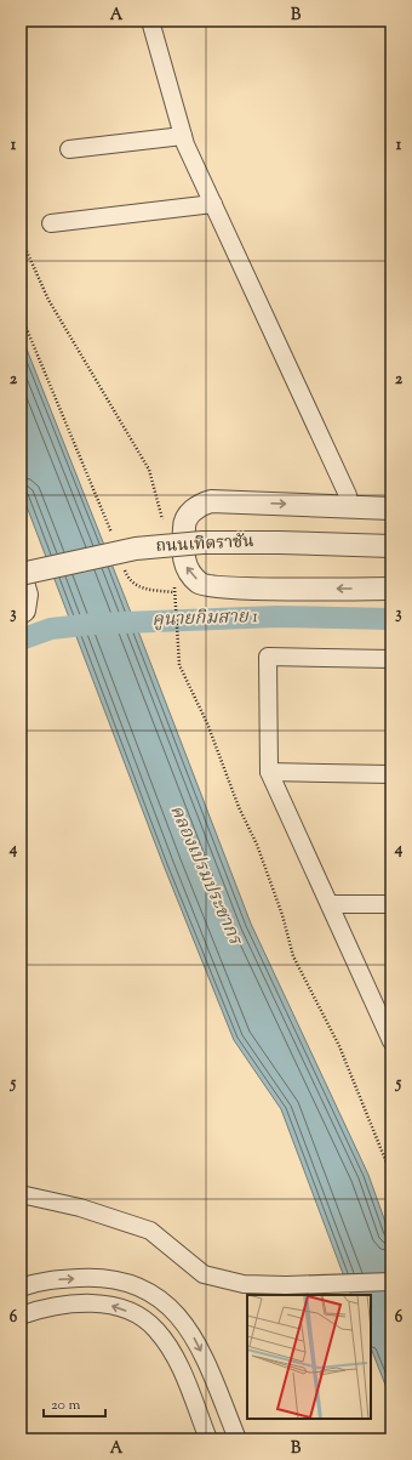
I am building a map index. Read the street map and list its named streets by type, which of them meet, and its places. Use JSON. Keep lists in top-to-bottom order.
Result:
{
  "streets": {
    "street": ["ถนนเทิดราชัน"]
  },
  "water": ["คูนายกิมสาย 1", "คลองเปรมประชากร"],
  "scale_bar": "20 m",
  "grid": {
    "columns": ["A", "B"],
    "rows": [
      "1",
      "2",
      "3",
      "4",
      "5",
      "6"
    ]
  }
}
